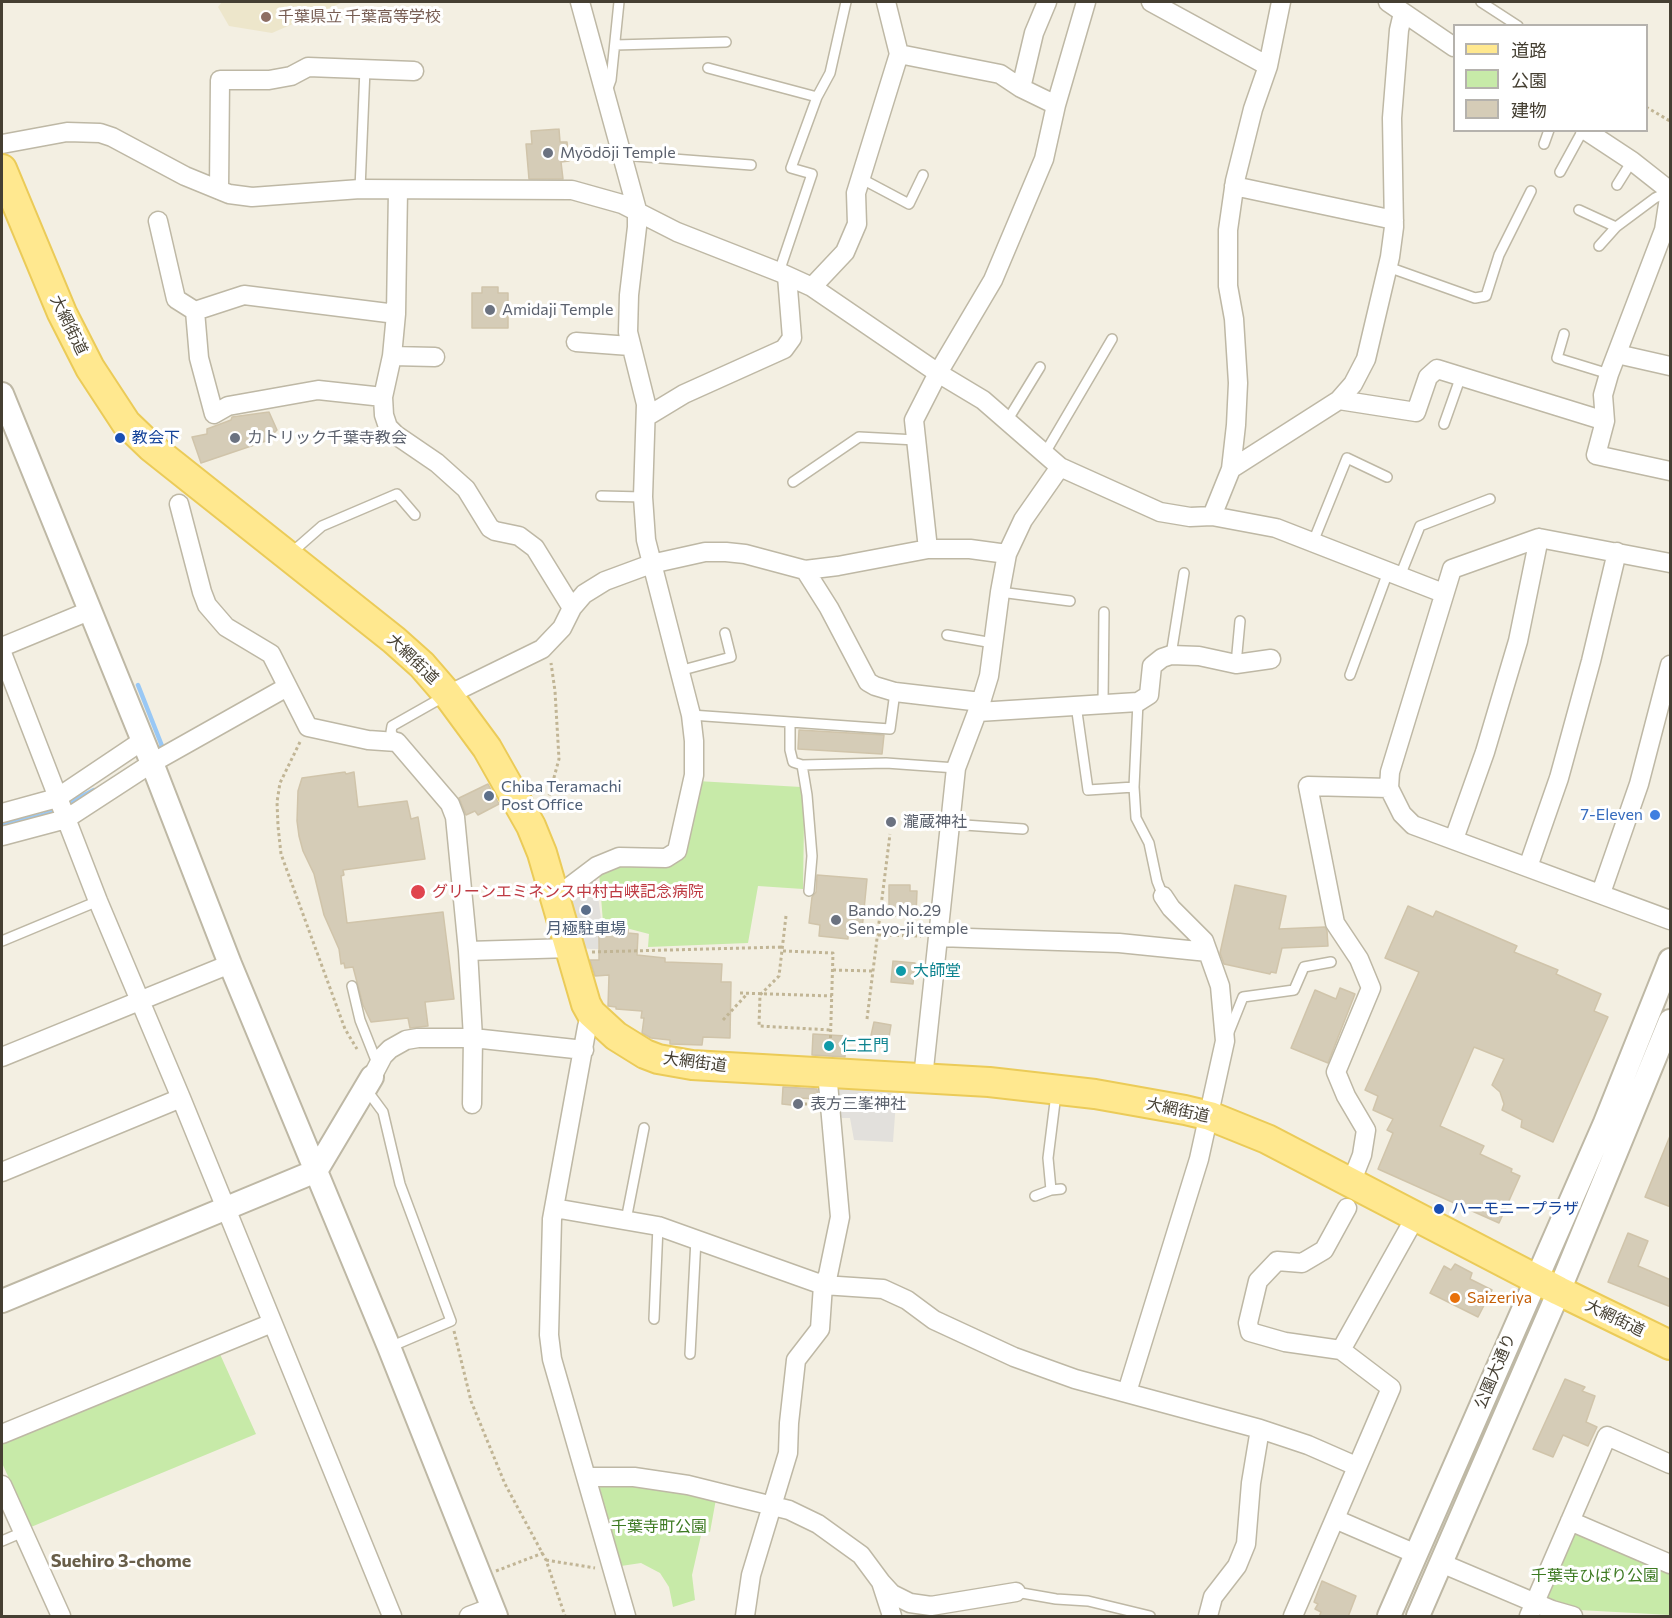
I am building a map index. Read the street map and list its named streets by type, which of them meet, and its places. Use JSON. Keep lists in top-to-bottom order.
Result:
{
  "streets": {
    "main road": ["大網街道"],
    "street": ["公園大通り"]
  },
  "crossings": [
    ["大網街道", "公園大通り"]
  ],
  "districts": ["Suehiro 3-chome"],
  "parks": ["千葉寺町公園", "千葉寺ひばり公園"],
  "places": [
    "千葉県立 千葉高等学校",
    "Myōdōji Temple",
    "Amidaji Temple",
    "教会下",
    "カトリック千葉寺教会",
    "Chiba Teramachi Post Office",
    "7-Eleven",
    "瀧蔵神社",
    "グリーンエミネンス中村古峡記念病院",
    "月極駐車場",
    "Bando No.29 Sen-yo-ji temple",
    "大師堂",
    "仁王門",
    "表方三峯神社",
    "ハーモニープラザ",
    "Saizeriya"
  ],
  "legend": ["道路", "公園", "建物"]
}
